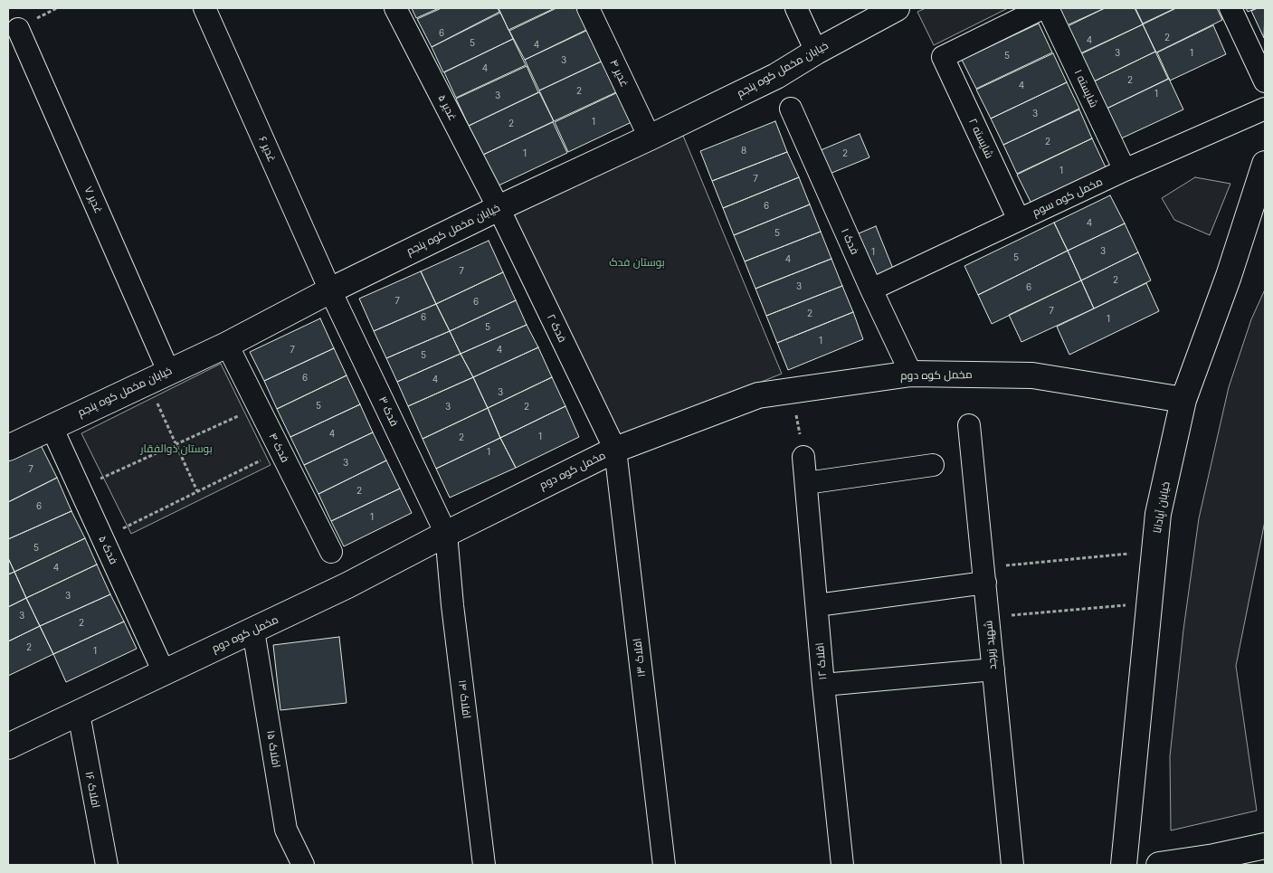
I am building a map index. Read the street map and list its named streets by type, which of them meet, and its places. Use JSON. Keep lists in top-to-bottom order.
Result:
{
  "streets": {
    "street": [
      "خیابان مخمل کوه پنجم",
      "غدیر ۴",
      "شایسته ۱",
      "غدیر ۵",
      "شایسته ۲",
      "غدیر ۶",
      "مخمل کوه سوم",
      "غدیر ۷",
      "فدک ۱",
      "فدک ۲",
      "مخمل کوه دوم",
      "فدک ۳",
      "فدک ۴",
      "خیابان آپادانا",
      "فدک ۵",
      "شهید زبرجد",
      "افلاک ۱۳",
      "افلاک ۱۲",
      "افلاک ۱۴",
      "افلاک ۱۵",
      "افلاک ۱۶"
    ]
  },
  "crossings": [
    ["خیابان مخمل کوه پنجم", "غدیر ۴"],
    ["خیابان مخمل کوه پنجم", "غدیر ۵"],
    ["خیابان مخمل کوه پنجم", "غدیر ۶"],
    ["خیابان مخمل کوه پنجم", "غدیر ۷"],
    ["خیابان مخمل کوه پنجم", "فدک ۲"],
    ["خیابان مخمل کوه پنجم", "فدک ۳"],
    ["خیابان مخمل کوه پنجم", "فدک ۴"],
    ["خیابان مخمل کوه پنجم", "فدک ۵"],
    ["شایسته ۱", "مخمل کوه سوم"],
    ["غدیر ۵", "فدک ۲"],
    ["شایسته ۲", "مخمل کوه سوم"],
    ["غدیر ۶", "فدک ۳"],
    ["مخمل کوه سوم", "فدک ۱"],
    ["فدک ۱", "مخمل کوه دوم"],
    ["فدک ۲", "مخمل کوه دوم"],
    ["فدک ۲", "افلاک ۱۳"],
    ["مخمل کوه دوم", "فدک ۳"],
    ["مخمل کوه دوم", "خیابان آپادانا"],
    ["مخمل کوه دوم", "فدک ۵"],
    ["مخمل کوه دوم", "افلاک ۱۳"],
    ["مخمل کوه دوم", "افلاک ۱۴"],
    ["مخمل کوه دوم", "افلاک ۱۵"],
    ["مخمل کوه دوم", "افلاک ۱۶"],
    ["فدک ۳", "افلاک ۱۴"]
  ],
  "parks": ["بوستان فدک", "بوستان ذوالفقار"],
  "house_numbers": [
    "6",
    "2",
    "4",
    "5",
    "4",
    "3",
    "1",
    "5",
    "3",
    "4",
    "2",
    "4",
    "2",
    "1",
    "3",
    "3",
    "1",
    "2",
    "2",
    "8",
    "1",
    "2",
    "1",
    "7",
    "6",
    "4",
    "5",
    "3",
    "1",
    "5",
    "4",
    "7",
    "2",
    "3",
    "6",
    "7",
    "6",
    "7",
    "2",
    "6",
    "1",
    "5",
    "1",
    "7",
    "4",
    "5",
    "6",
    "4",
    "3",
    "5",
    "3",
    "2",
    "4",
    "1",
    "2",
    "1",
    "3",
    "7",
    "2",
    "6",
    "1",
    "5",
    "4",
    "3",
    "3",
    "2",
    "2",
    "1"
  ]
}
